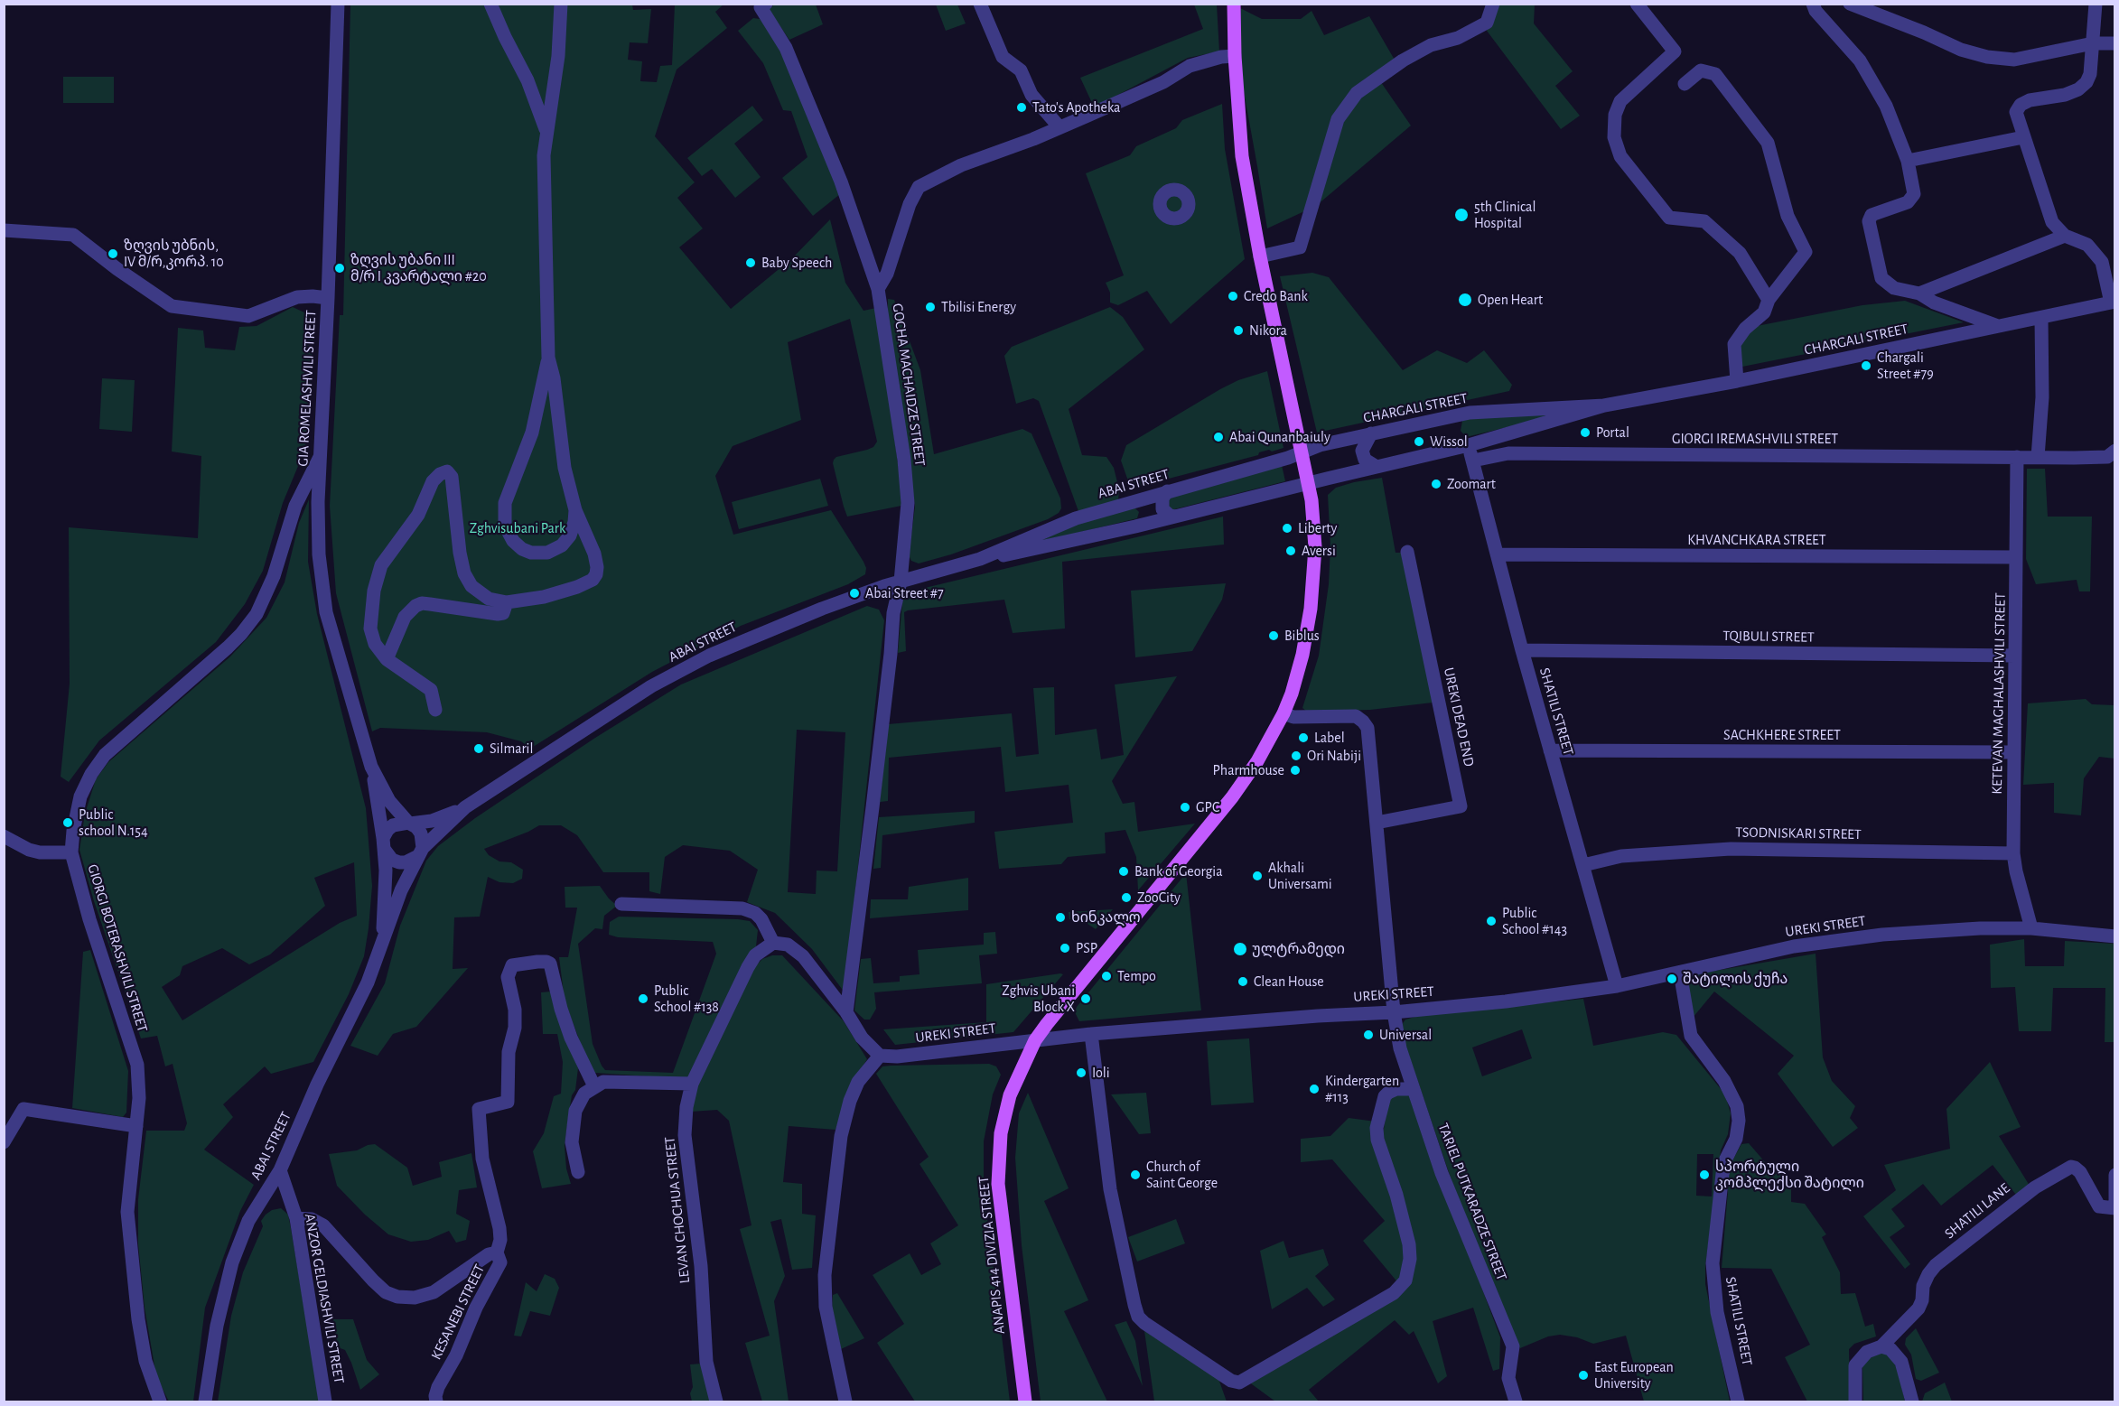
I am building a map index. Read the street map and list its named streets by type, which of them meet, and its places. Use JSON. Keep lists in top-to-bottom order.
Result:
{
  "streets": {
    "main road": ["ANAPIS 414 DIVIZIA STREET"],
    "street": [
      "CHARGALI STREET",
      "GOCHA MACHAIDZE STREET",
      "GIA ROMELASHVILI STREET",
      "GIORGI IREMASHVILI STREET",
      "ABAI STREET",
      "KHVANCHKARA STREET",
      "TQIBULI STREET",
      "KETEVAN MAGHALASHVILI STREET",
      "SHATILI STREET",
      "UREKI DEAD END",
      "SACHKHERE STREET",
      "TSODNISKARI STREET",
      "UREKI STREET",
      "GIORGI BOTERASHVILI STREET",
      "TARIEL PUTKARADZE STREET",
      "LEVAN CHOCHUA STREET",
      "SHATILI LANE",
      "ANZOR GELDIASHVILI STREET",
      "KESANEBI STREET"
    ]
  },
  "crossings": [
    ["CHARGALI STREET", "ABAI STREET"],
    ["CHARGALI STREET", "SHATILI STREET"],
    ["CHARGALI STREET", "ANAPIS 414 DIVIZIA STREET"],
    ["GOCHA MACHAIDZE STREET", "ABAI STREET"],
    ["GOCHA MACHAIDZE STREET", "ANAPIS 414 DIVIZIA STREET"],
    ["GIA ROMELASHVILI STREET", "ABAI STREET"],
    ["GIA ROMELASHVILI STREET", "GIORGI BOTERASHVILI STREET"],
    ["GIORGI IREMASHVILI STREET", "KETEVAN MAGHALASHVILI STREET"],
    ["GIORGI IREMASHVILI STREET", "SHATILI STREET"],
    ["ABAI STREET", "ANAPIS 414 DIVIZIA STREET"],
    ["ABAI STREET", "ANZOR GELDIASHVILI STREET"],
    ["KHVANCHKARA STREET", "KETEVAN MAGHALASHVILI STREET"],
    ["KHVANCHKARA STREET", "SHATILI STREET"],
    ["TQIBULI STREET", "KETEVAN MAGHALASHVILI STREET"],
    ["TQIBULI STREET", "SHATILI STREET"],
    ["KETEVAN MAGHALASHVILI STREET", "SACHKHERE STREET"],
    ["KETEVAN MAGHALASHVILI STREET", "TSODNISKARI STREET"],
    ["KETEVAN MAGHALASHVILI STREET", "UREKI STREET"],
    ["SHATILI STREET", "SACHKHERE STREET"],
    ["SHATILI STREET", "TSODNISKARI STREET"],
    ["SHATILI STREET", "UREKI STREET"],
    ["UREKI STREET", "TARIEL PUTKARADZE STREET"],
    ["UREKI STREET", "ANAPIS 414 DIVIZIA STREET"],
    ["ANZOR GELDIASHVILI STREET", "KESANEBI STREET"]
  ],
  "parks": ["Zghvisubani Park"],
  "places": [
    "Tato's Apotheka",
    "5th Clinical Hospital",
    "ზღვის უბნის, IV მ/რ,კორპ. 10",
    "Baby Speech",
    "ზღვის უბანი III მ/რ I კვარტალი #20",
    "Credo Bank",
    "Open Heart",
    "Tbilisi Energy",
    "Nikora",
    "Chargali Street #79",
    "Portal",
    "Abai Qunanbaiuly",
    "Wissol",
    "Zoomart",
    "Liberty",
    "Aversi",
    "Abai Street #7",
    "Biblus",
    "Label",
    "Silmaril",
    "Ori Nabiji",
    "Pharmhouse",
    "GPC",
    "Public school N.154",
    "Bank of Georgia",
    "Akhali Universami",
    "ZooCity",
    "ხინკალო",
    "Public School #143",
    "PSP",
    "ულტრამედი",
    "Tempo",
    "შატილის ქუჩა",
    "Clean House",
    "Public School #138",
    "Zghvis Ubani Block X",
    "Universal",
    "Ioli",
    "Kindergarten #113",
    "Church of Saint George",
    "სპორტული კომპლექსი შატილი",
    "East European University"
  ]
}
